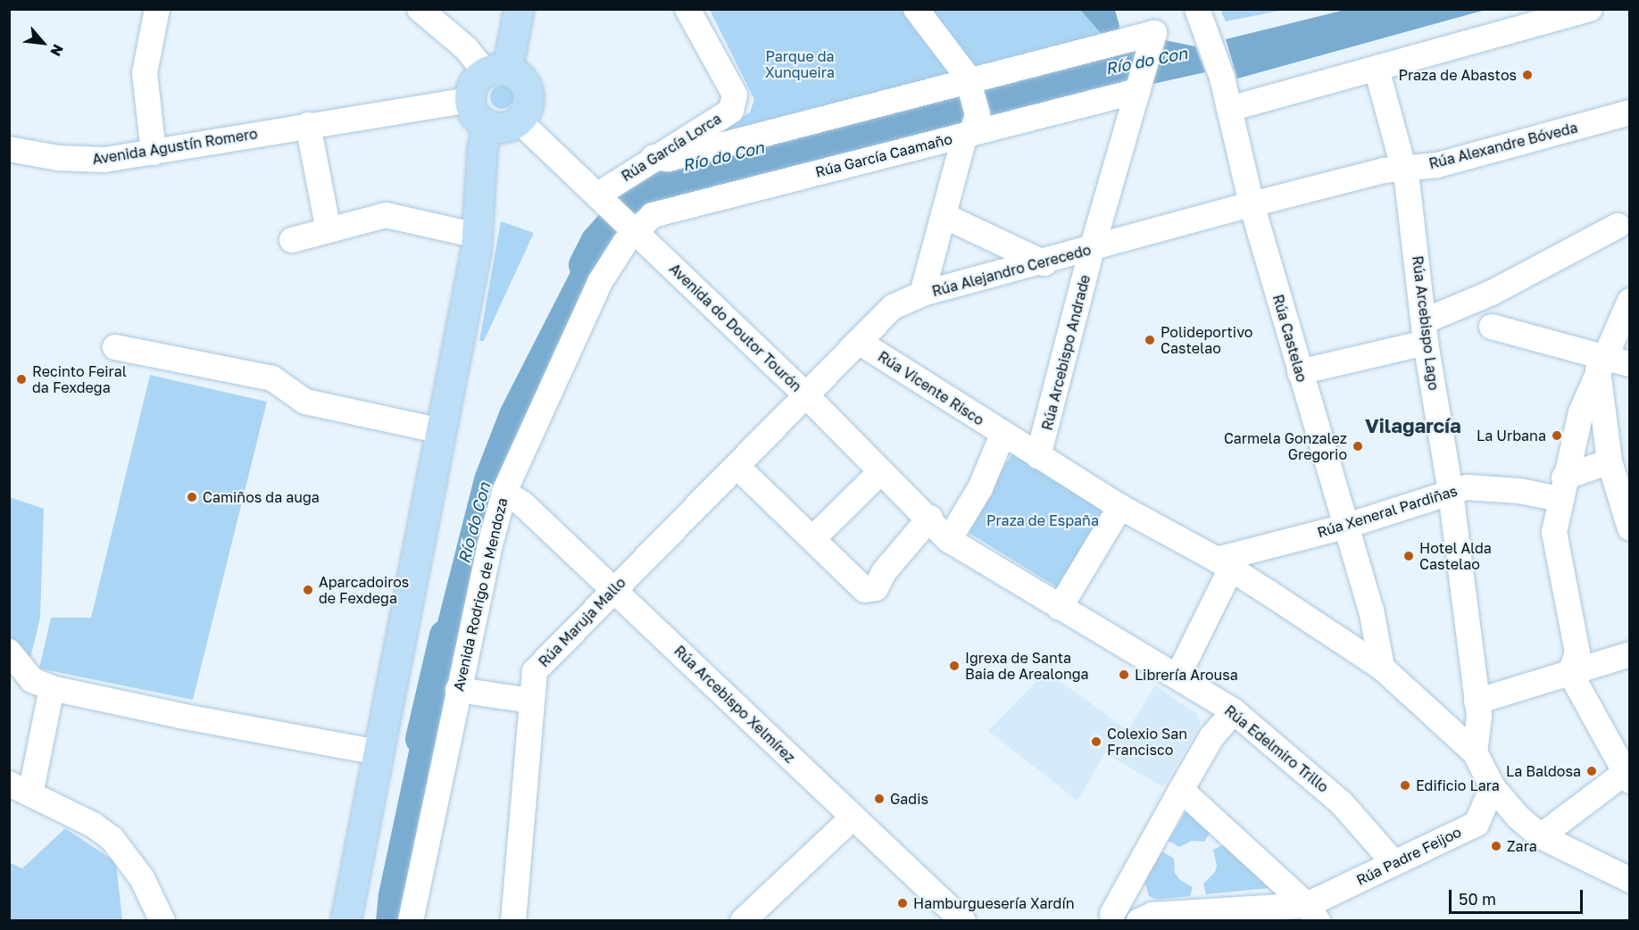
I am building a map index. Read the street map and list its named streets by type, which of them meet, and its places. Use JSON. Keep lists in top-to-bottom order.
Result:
{
  "streets": {
    "street": [
      "Rúa Alexandre Bóveda",
      "Avenida Agustín Romero",
      "Rúa García Lorca",
      "Rúa García Caamaño",
      "Rúa Alejandro Cerecedo",
      "Rúa Arcebispo Lago",
      "Avenida do Doutor Tourón",
      "Rúa Castelao",
      "Rúa Arcebispo Andrade",
      "Rúa Vicente Risco",
      "Rúa Xeneral Pardiñas",
      "Avenida Rodrigo de Mendoza",
      "Rúa Maruja Mallo",
      "Rúa Arcebispo Xelmírez",
      "Rúa Edelmiro Trillo",
      "Rúa Padre Feijoo"
    ]
  },
  "crossings": [
    ["Rúa Alexandre Bóveda", "Rúa Alejandro Cerecedo"],
    ["Rúa Alexandre Bóveda", "Rúa Arcebispo Lago"],
    ["Rúa Alexandre Bóveda", "Rúa Castelao"],
    ["Avenida Agustín Romero", "Avenida do Doutor Tourón"],
    ["Rúa García Lorca", "Avenida do Doutor Tourón"],
    ["Rúa García Caamaño", "Avenida do Doutor Tourón"],
    ["Rúa García Caamaño", "Rúa Arcebispo Andrade"],
    ["Rúa García Caamaño", "Avenida Rodrigo de Mendoza"],
    ["Rúa Alejandro Cerecedo", "Avenida do Doutor Tourón"],
    ["Rúa Alejandro Cerecedo", "Rúa Castelao"],
    ["Rúa Alejandro Cerecedo", "Rúa Arcebispo Andrade"],
    ["Rúa Alejandro Cerecedo", "Rúa Vicente Risco"],
    ["Rúa Alejandro Cerecedo", "Rúa Maruja Mallo"],
    ["Rúa Arcebispo Lago", "Rúa Xeneral Pardiñas"],
    ["Avenida do Doutor Tourón", "Avenida Rodrigo de Mendoza"],
    ["Avenida do Doutor Tourón", "Rúa Maruja Mallo"],
    ["Rúa Castelao", "Rúa Xeneral Pardiñas"],
    ["Avenida Rodrigo de Mendoza", "Rúa Arcebispo Xelmírez"],
    ["Rúa Maruja Mallo", "Rúa Arcebispo Xelmírez"],
    ["Rúa Edelmiro Trillo", "Rúa Padre Feijoo"]
  ],
  "districts": ["Vilagarcía"],
  "water": ["Río do Con"],
  "parks": ["Parque da Xunqueira", "Praza de España"],
  "places": [
    "Praza de Abastos",
    "Polideportivo Castelao",
    "Recinto Feiral da Fexdega",
    "La Urbana",
    "Carmela Gonzalez Gregorio",
    "Camiños da auga",
    "Hotel Alda Castelao",
    "Aparcadoiros de Fexdega",
    "Igrexa de Santa Baia de Arealonga",
    "Librería Arousa",
    "Colexio San Francisco",
    "La Baldosa",
    "Edificio Lara",
    "Gadis",
    "Zara",
    "Hamburguesería Xardín"
  ],
  "scale_bar": "50 m",
  "north": "bottom right"
}
